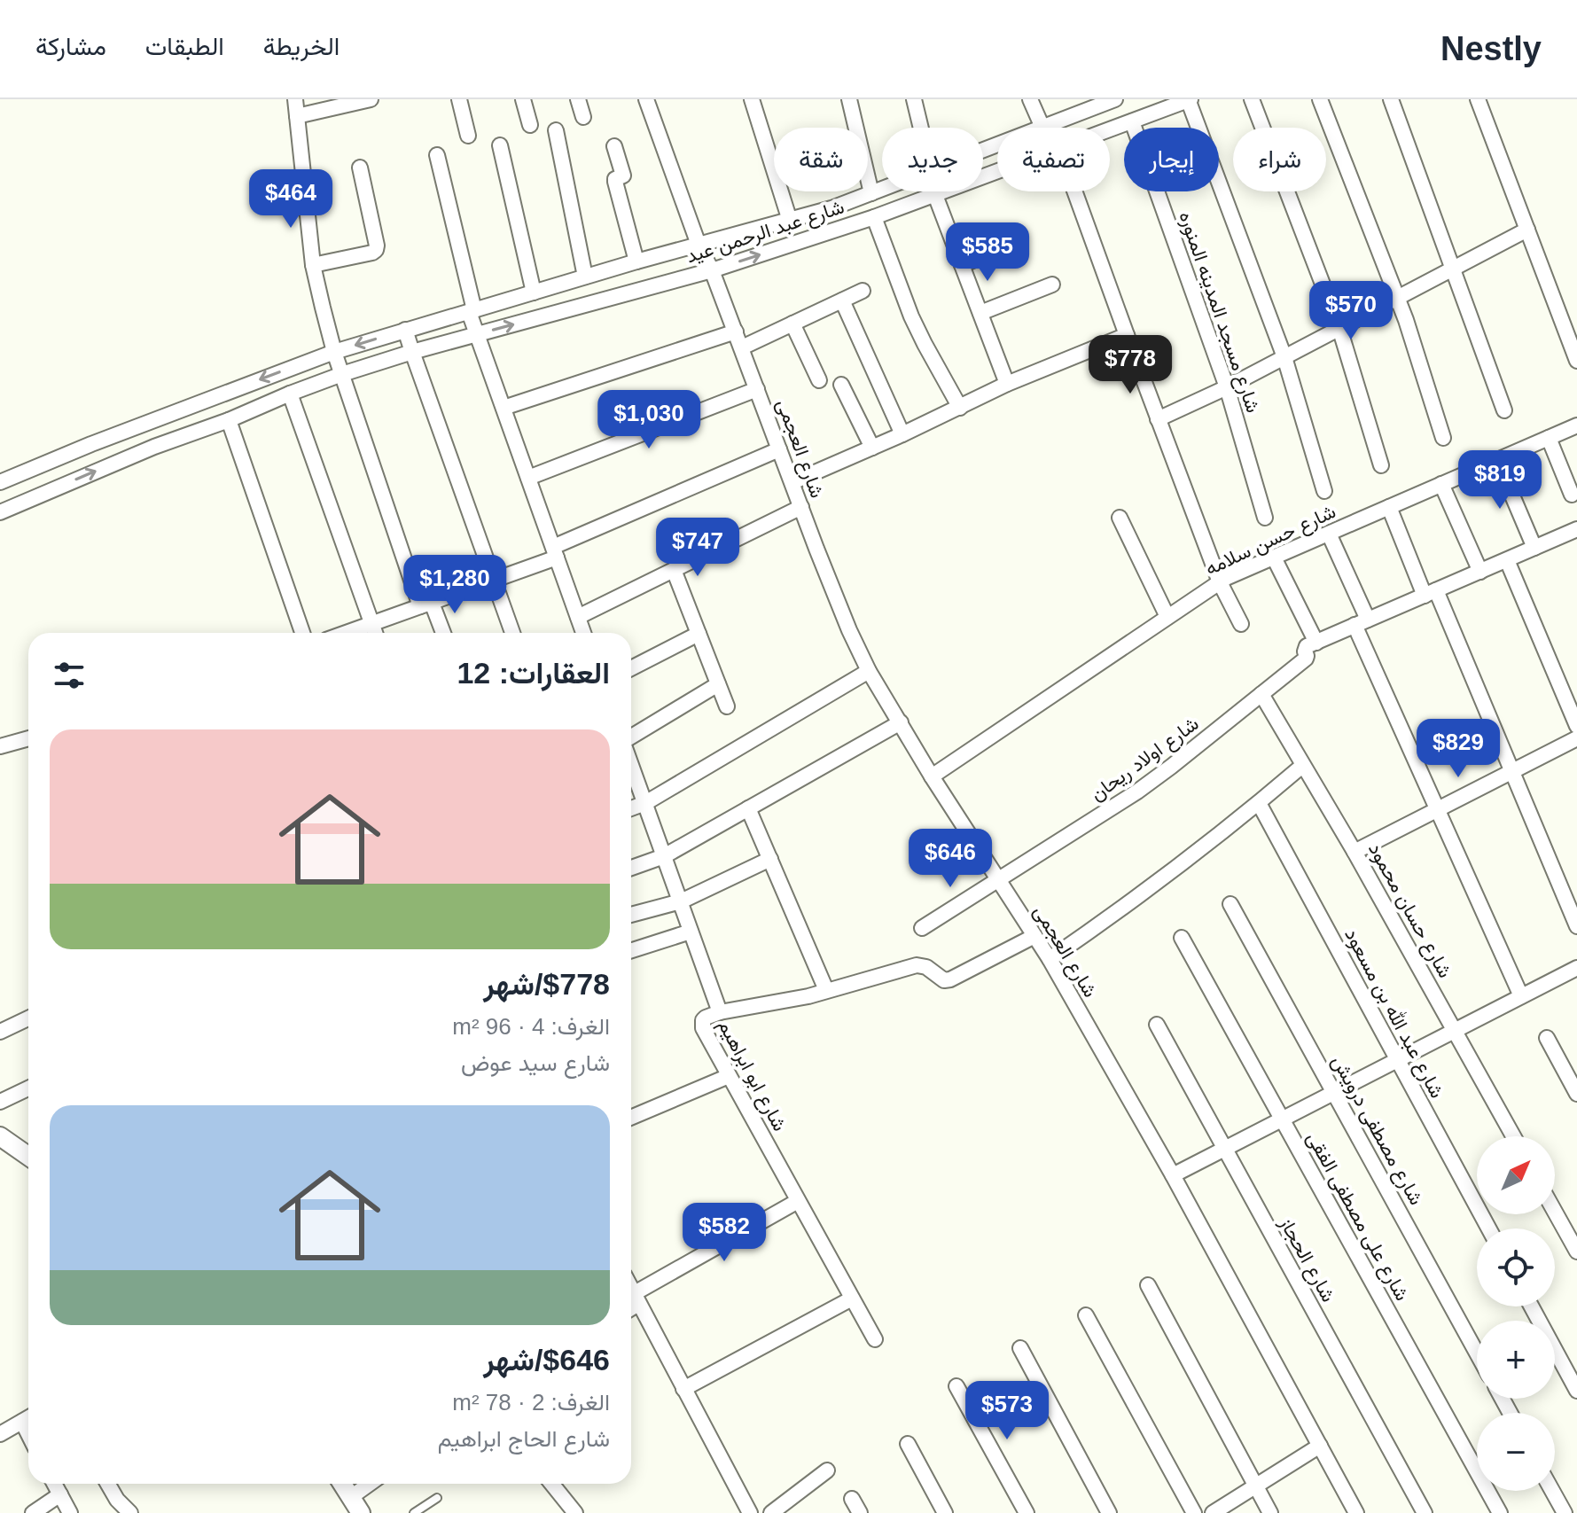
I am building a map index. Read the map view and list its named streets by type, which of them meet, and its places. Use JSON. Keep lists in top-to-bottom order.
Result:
{
  "streets": {
    "street": [
      "شارع عبد الرحمن عيد",
      "شارع مسجد المدينه المنوره",
      "شارع العجمى",
      "شارع حسن سلامه",
      "شارع اولاد ريحان",
      "شارع حسان محمود",
      "شارع عبد الله بن مسعود",
      "شارع ابو ابراهيم",
      "شارع مصطفى درويش",
      "شارع على مصطفى الفقى",
      "شارع الحجاز"
    ]
  },
  "crossings": [
    ["شارع عبد الرحمن عيد", "شارع مسجد المدينه المنوره"],
    ["شارع عبد الرحمن عيد", "شارع العجمى"],
    ["شارع العجمى", "شارع حسن سلامه"],
    ["شارع العجمى", "شارع اولاد ريحان"],
    ["شارع اولاد ريحان", "شارع حسان محمود"]
  ],
  "north": "top right",
  "page": {
    "header": "Nestly",
    "nav": ["الخريطة", "الطبقات", "مشاركة"],
    "chip": [
      "شراء",
      "إيجار",
      "تصفية",
      "جديد",
      "شقة"
    ],
    "price": [
      "$464",
      "$585",
      "$570",
      "$778",
      "$1,030",
      "$819",
      "$747",
      "$1,280",
      "$829",
      "$646",
      "$582",
      "$573"
    ],
    "heading": "العقارات: 12",
    "list": [
      {
        "name": "$778/شهر",
        "note": "الغرف: 4 · 96 m² · شارع سيد عوض"
      },
      {
        "name": "$646/شهر",
        "note": "الغرف: 2 · 78 m² · شارع الحاج ابراهيم"
      }
    ],
    "map_buttons": ["+", "−"]
  }
}
